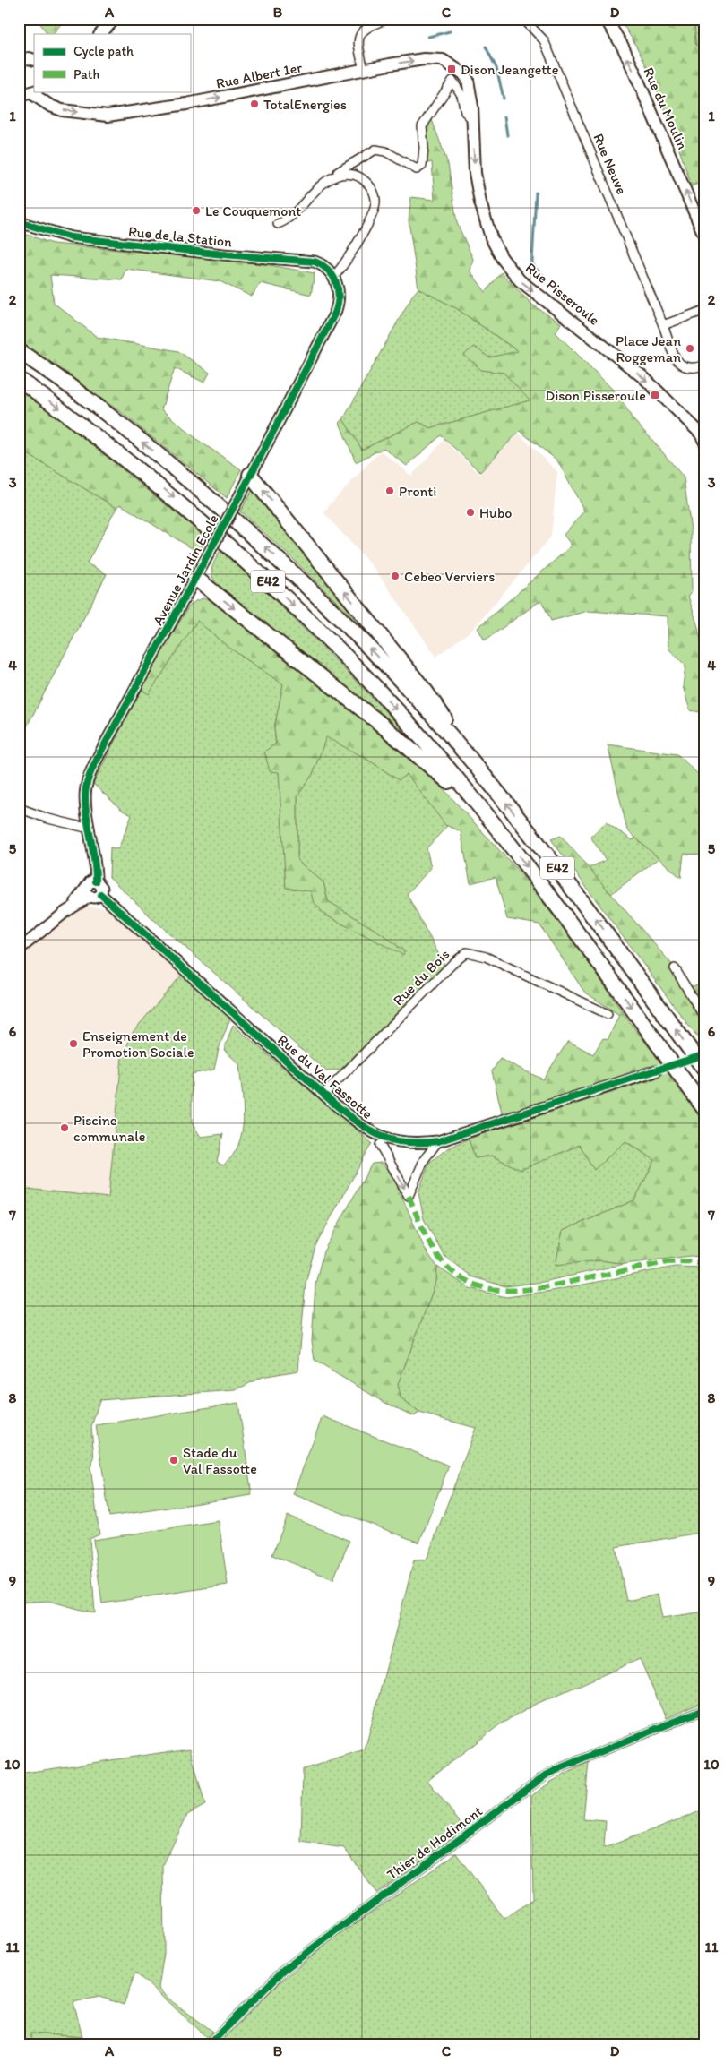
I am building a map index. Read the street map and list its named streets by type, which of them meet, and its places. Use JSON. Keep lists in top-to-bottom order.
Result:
{
  "streets": {
    "highway": ["E42"],
    "main road": ["Rue Albert 1er", "Rue du Moulin", "Rue Pisseroule"],
    "street": [
      "Rue Neuve",
      "Rue de la Station",
      "Avenue Jardin Ecole",
      "Rue du Bois",
      "Rue du Val Fassotte",
      "Thier de Hodimont"
    ]
  },
  "crossings": [
    ["Rue Albert 1er", "Rue Pisseroule"],
    ["Rue de la Station", "Avenue Jardin Ecole"],
    ["Avenue Jardin Ecole", "Rue du Val Fassotte"],
    ["Rue du Bois", "Rue du Val Fassotte"]
  ],
  "one_way": ["Rue Albert 1er", "Rue du Moulin", "Rue Pisseroule"],
  "places": {
    "transit": ["Dison Jeangette", "Dison Pisseroule"],
    "other": [
      "TotalEnergies",
      "Le Couquemont",
      "Place Jean Roggeman",
      "Pronti",
      "Hubo",
      "Cebeo Verviers",
      "Enseignement de Promotion Sociale",
      "Piscine communale",
      "Stade du Val Fassotte"
    ]
  },
  "legend": ["Cycle path", "Path"],
  "grid": {
    "columns": [
      "A",
      "B",
      "C",
      "D"
    ],
    "rows": [
      "1",
      "2",
      "3",
      "4",
      "5",
      "6",
      "7",
      "8",
      "9",
      "10",
      "11"
    ]
  }
}
